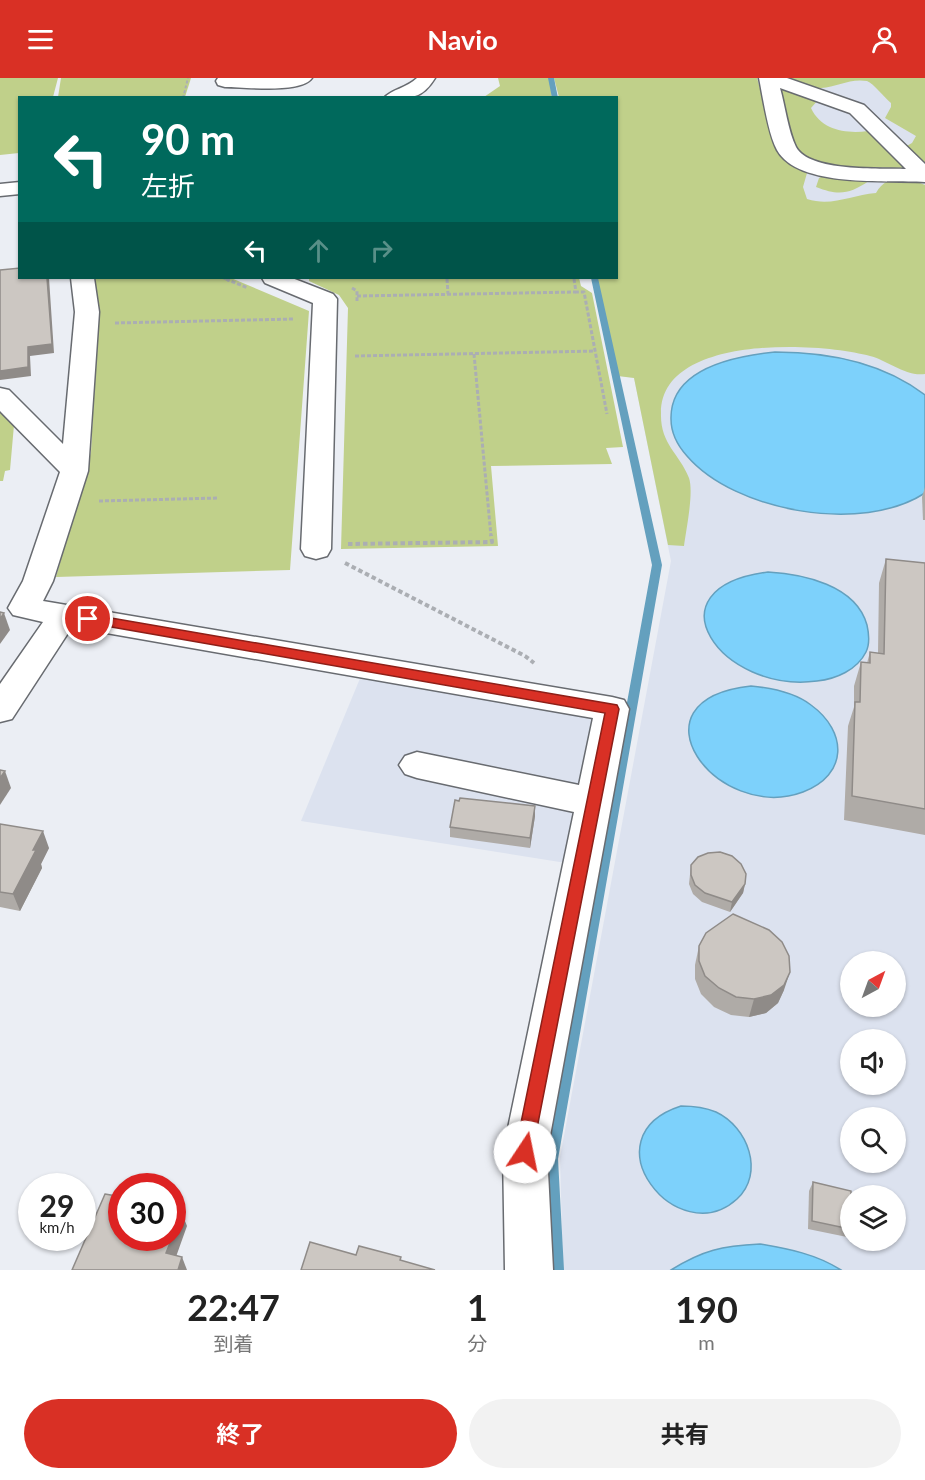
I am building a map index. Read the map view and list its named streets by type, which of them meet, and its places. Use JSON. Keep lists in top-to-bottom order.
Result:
{
  "north": "top right",
  "page": {
    "header": "Navio",
    "turn": ["90 m", "左折"],
    "speed": "29 km/h",
    "limit": "30",
    "eta": [
      "22:47",
      "到着",
      "1",
      "分",
      "190",
      "m"
    ],
    "buttons": ["終了", "共有"]
  }
}
